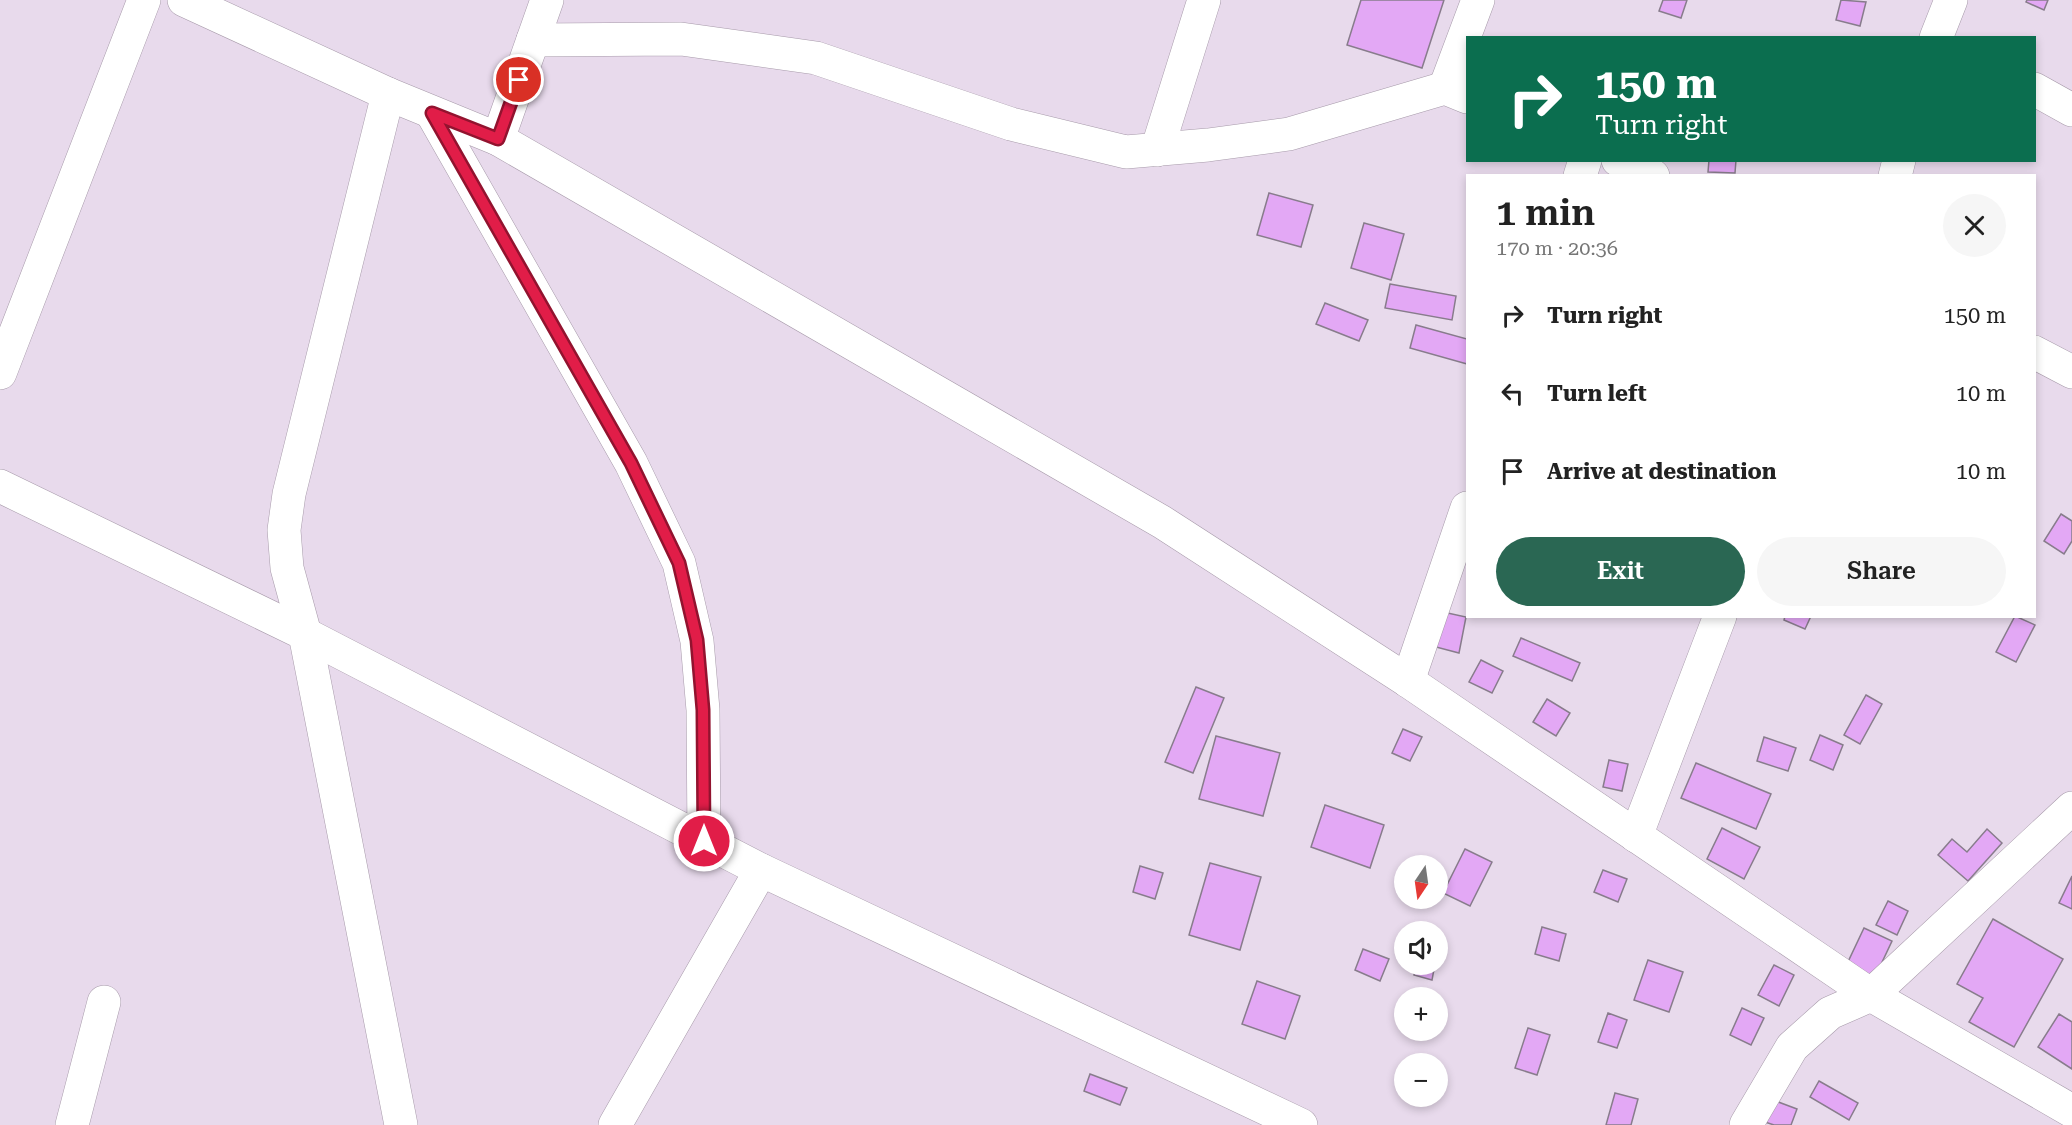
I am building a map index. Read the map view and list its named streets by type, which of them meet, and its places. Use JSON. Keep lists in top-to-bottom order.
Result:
{
  "north": "bottom",
  "page": {
    "turn": ["150 m", "Turn right"],
    "heading": ["1 min", "170 m · 20:36"],
    "list": [
      {
        "name": "Turn right",
        "value": "150 m"
      },
      {
        "name": "Turn left",
        "value": "10 m"
      },
      {
        "name": "Arrive at destination",
        "value": "10 m"
      }
    ],
    "buttons": ["Exit", "Share"],
    "map_buttons": ["+", "−"]
  }
}
